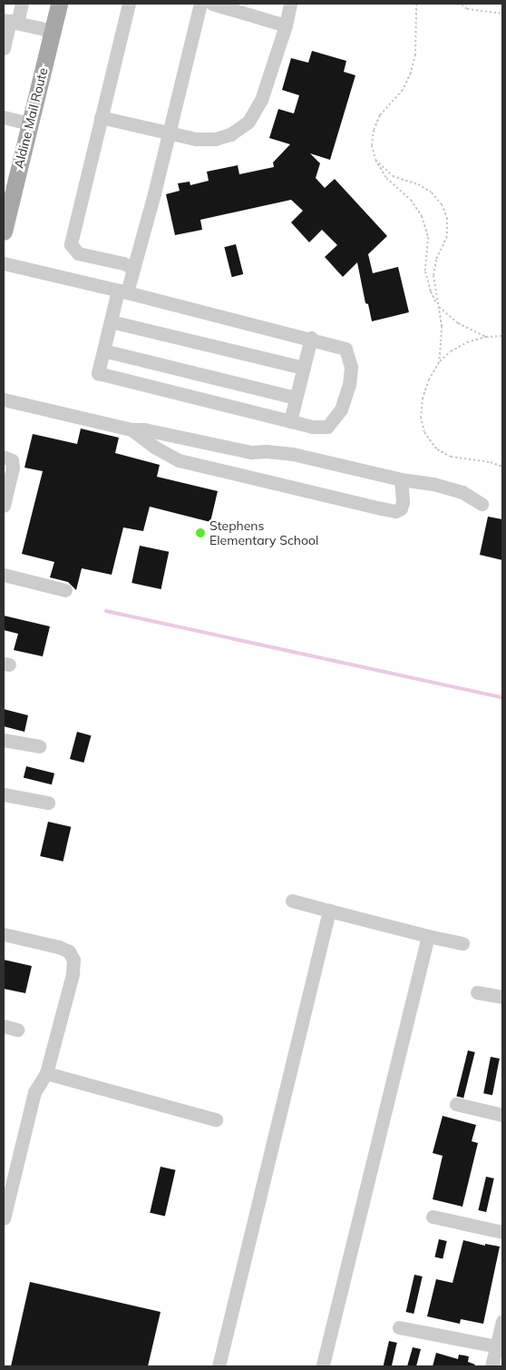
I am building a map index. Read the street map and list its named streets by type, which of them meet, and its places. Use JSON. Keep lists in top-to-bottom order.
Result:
{
  "streets": {
    "main road": ["Aldine Mail Route"]
  },
  "places": ["Stephens Elementary School"]
}
